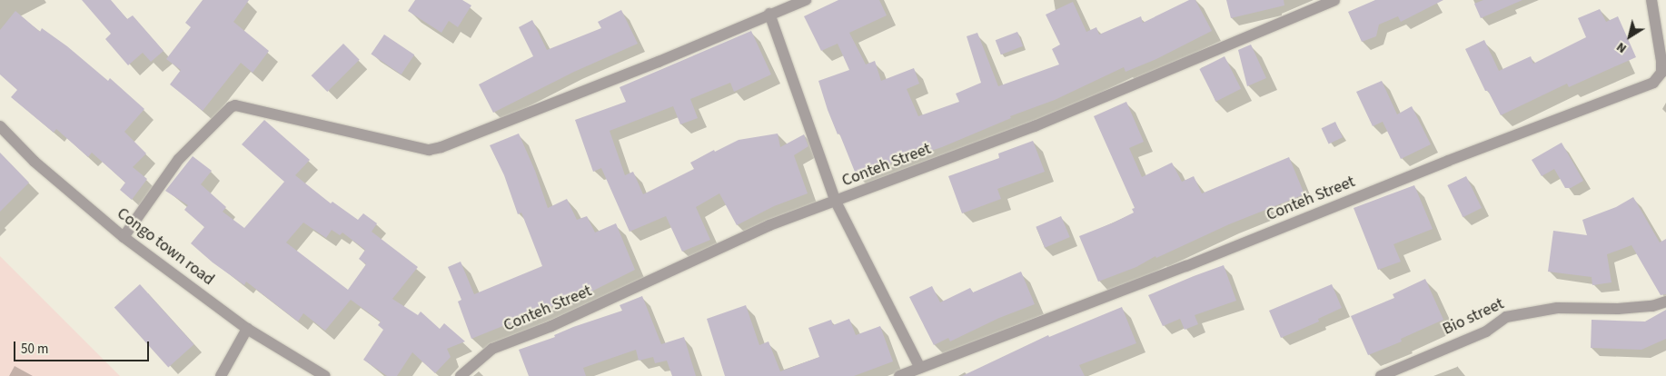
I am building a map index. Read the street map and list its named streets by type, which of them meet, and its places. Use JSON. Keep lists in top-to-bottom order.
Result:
{
  "streets": {
    "street": ["Conteh Street", "Congo town road", "Bio street"]
  },
  "scale_bar": "50 m",
  "north": "bottom left"
}
